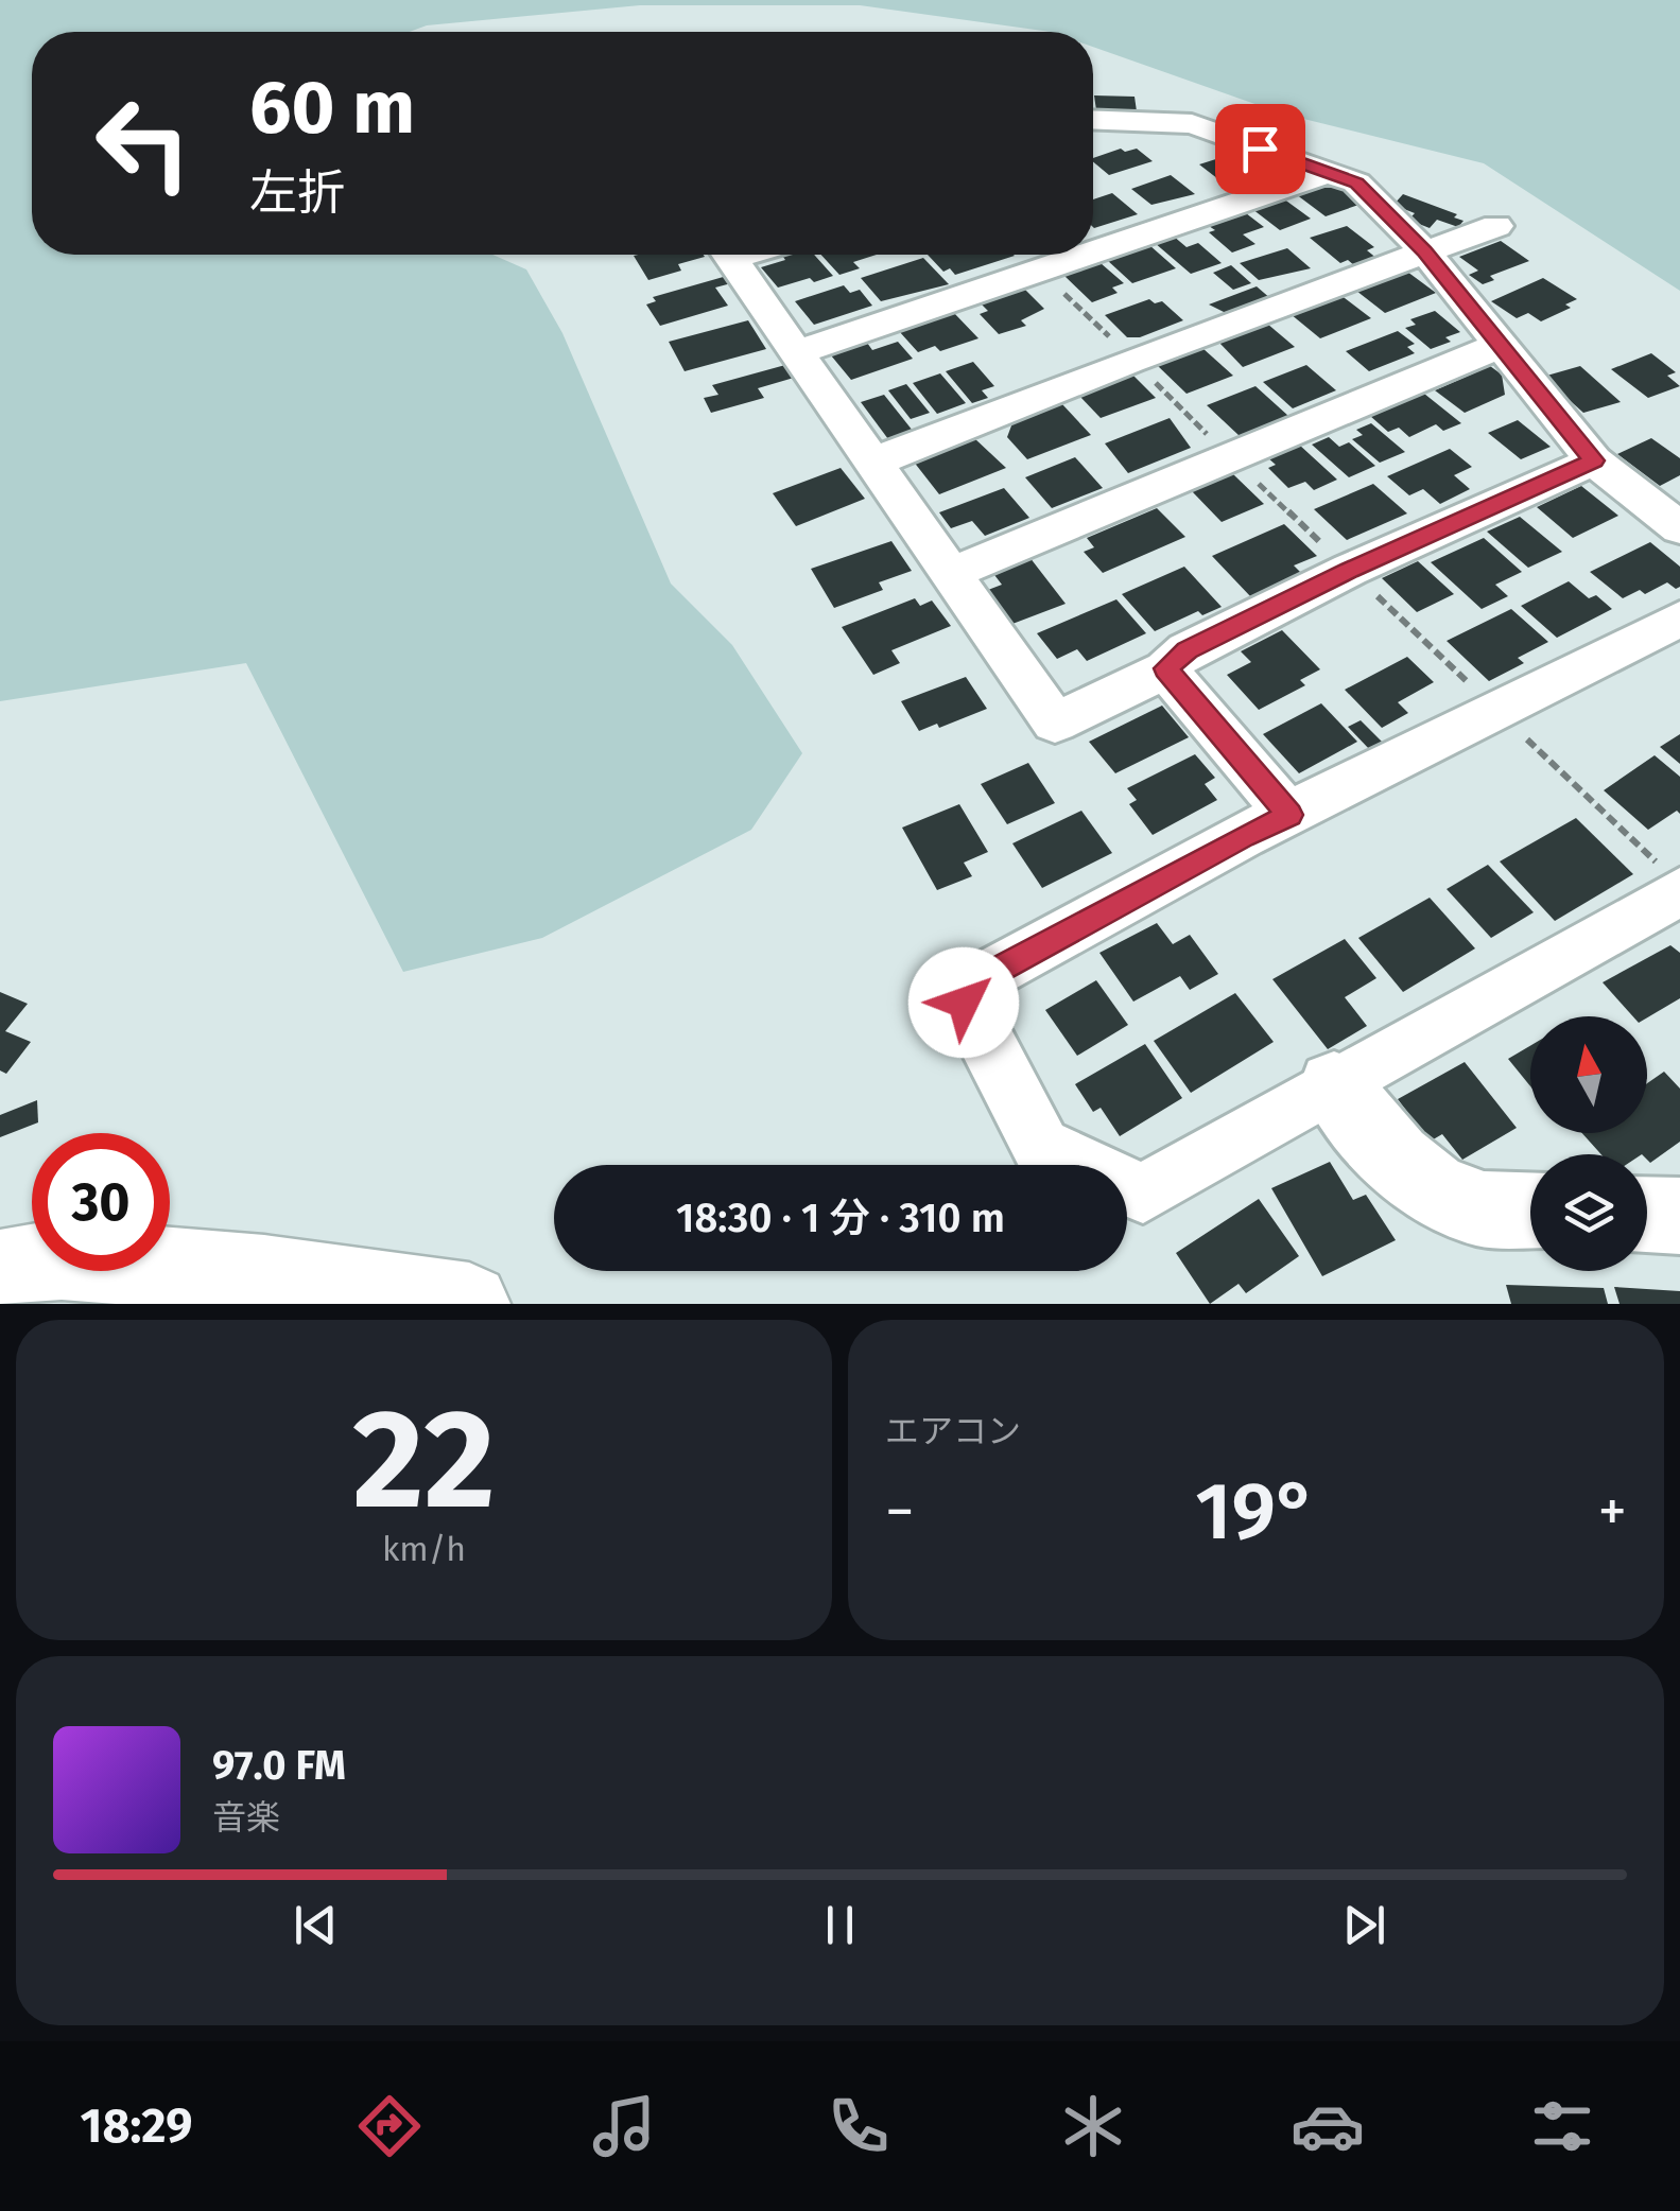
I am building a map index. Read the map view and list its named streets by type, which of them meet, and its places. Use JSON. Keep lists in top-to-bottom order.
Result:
{
  "north": "top",
  "page": {
    "turn": ["60 m", "左折"],
    "limit": "30",
    "trip": "18:30 · 1 分 · 310 m",
    "tile": [
      ["22", "km/h"],
      "エアコン"
    ],
    "heat": ["−", "19°", "+"],
    "song": ["97.0 FM", "音楽"],
    "tabs": "18:29"
  }
}
